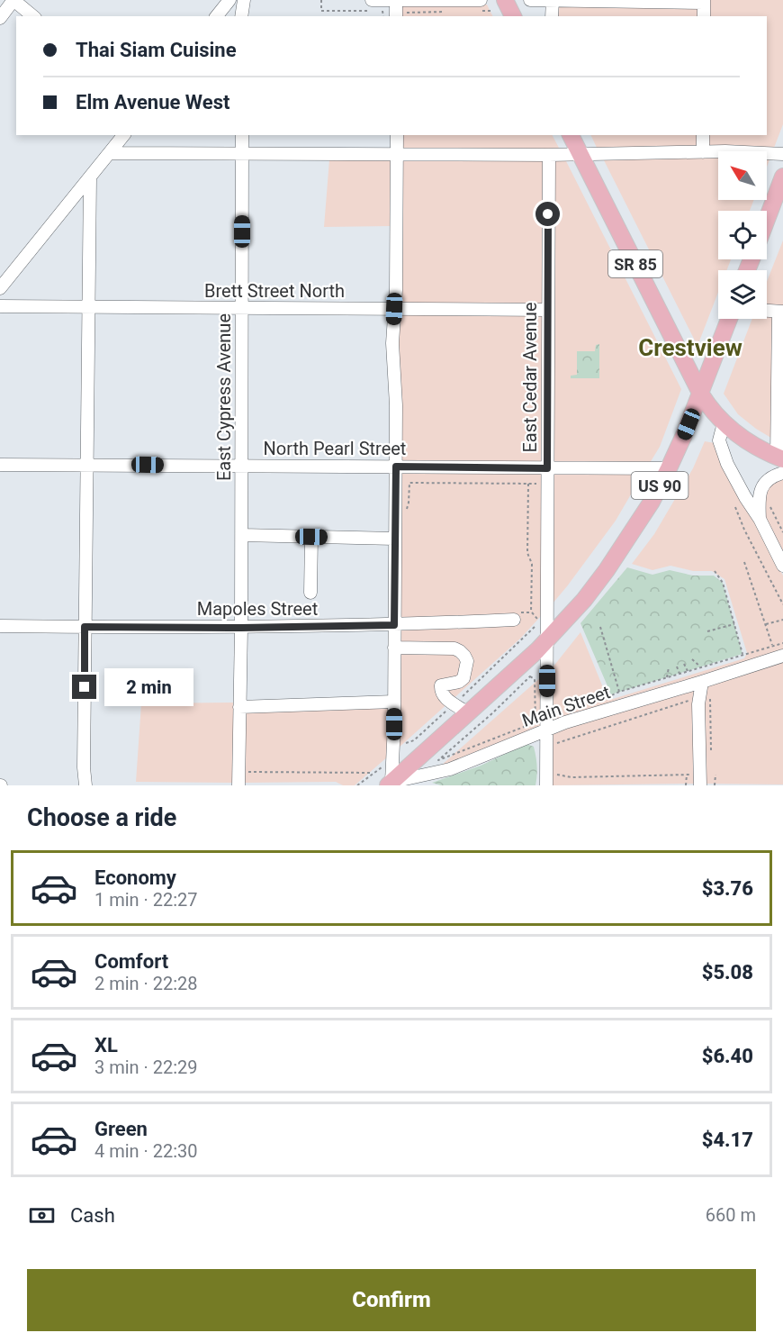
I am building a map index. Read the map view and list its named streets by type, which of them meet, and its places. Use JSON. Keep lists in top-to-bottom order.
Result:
{
  "streets": {
    "main road": ["SR 85", "US 90"],
    "street": [
      "Brett Street North",
      "East Cedar Avenue",
      "East Cypress Avenue",
      "North Pearl Street",
      "Mapoles Street",
      "Main Street"
    ]
  },
  "crossings": [
    ["SR 85", "US 90"],
    ["Brett Street North", "East Cedar Avenue"],
    ["Brett Street North", "East Cypress Avenue"],
    ["East Cedar Avenue", "North Pearl Street"],
    ["East Cedar Avenue", "US 90"],
    ["East Cedar Avenue", "Main Street"],
    ["East Cypress Avenue", "North Pearl Street"],
    ["East Cypress Avenue", "Mapoles Street"],
    ["North Pearl Street", "US 90"],
    ["US 90", "Main Street"]
  ],
  "districts": ["Crestview"],
  "north": "top left",
  "page": {
    "banner": ["Thai Siam Cuisine", "Elm Avenue West"],
    "bubble": "2 min",
    "heading": "Choose a ride",
    "list": [
      {
        "name": "Economy",
        "note": "1 min · 22:27",
        "value": "$3.76"
      },
      {
        "name": "Comfort",
        "note": "2 min · 22:28",
        "value": "$5.08"
      },
      {
        "name": "XL",
        "note": "3 min · 22:29",
        "value": "$6.40"
      },
      {
        "name": "Green",
        "note": "4 min · 22:30",
        "value": "$4.17"
      }
    ],
    "pay": ["Cash", "660 m"],
    "buttons": "Confirm"
  }
}
